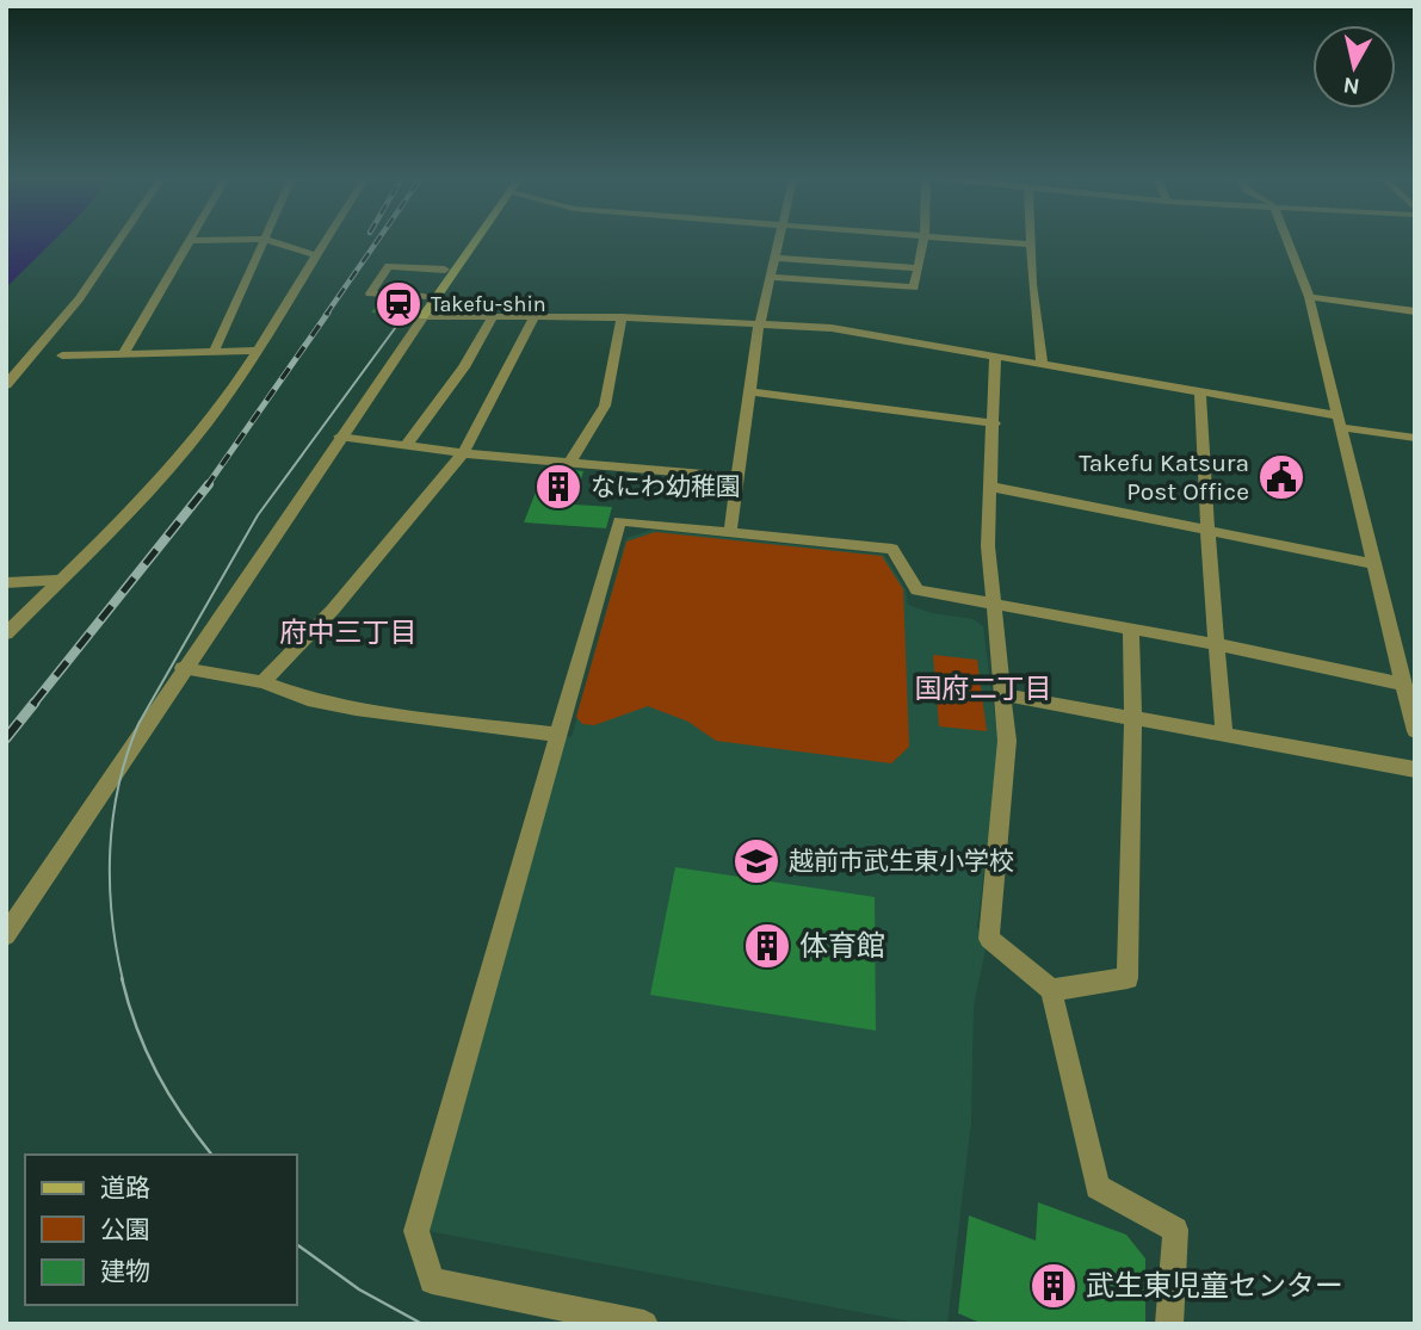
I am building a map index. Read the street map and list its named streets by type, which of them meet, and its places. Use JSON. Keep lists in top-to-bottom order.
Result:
{
  "districts": ["府中三丁目", "国府二丁目"],
  "places": {
    "station": ["Takefu-shin"],
    "public building": ["Takefu Katsura Post Office"],
    "building": ["なにわ幼稚園", "体育館", "武生東児童センター"],
    "school or university": ["越前市武生東小学校"]
  },
  "legend": ["道路", "公園", "建物"],
  "north": "bottom"
}
